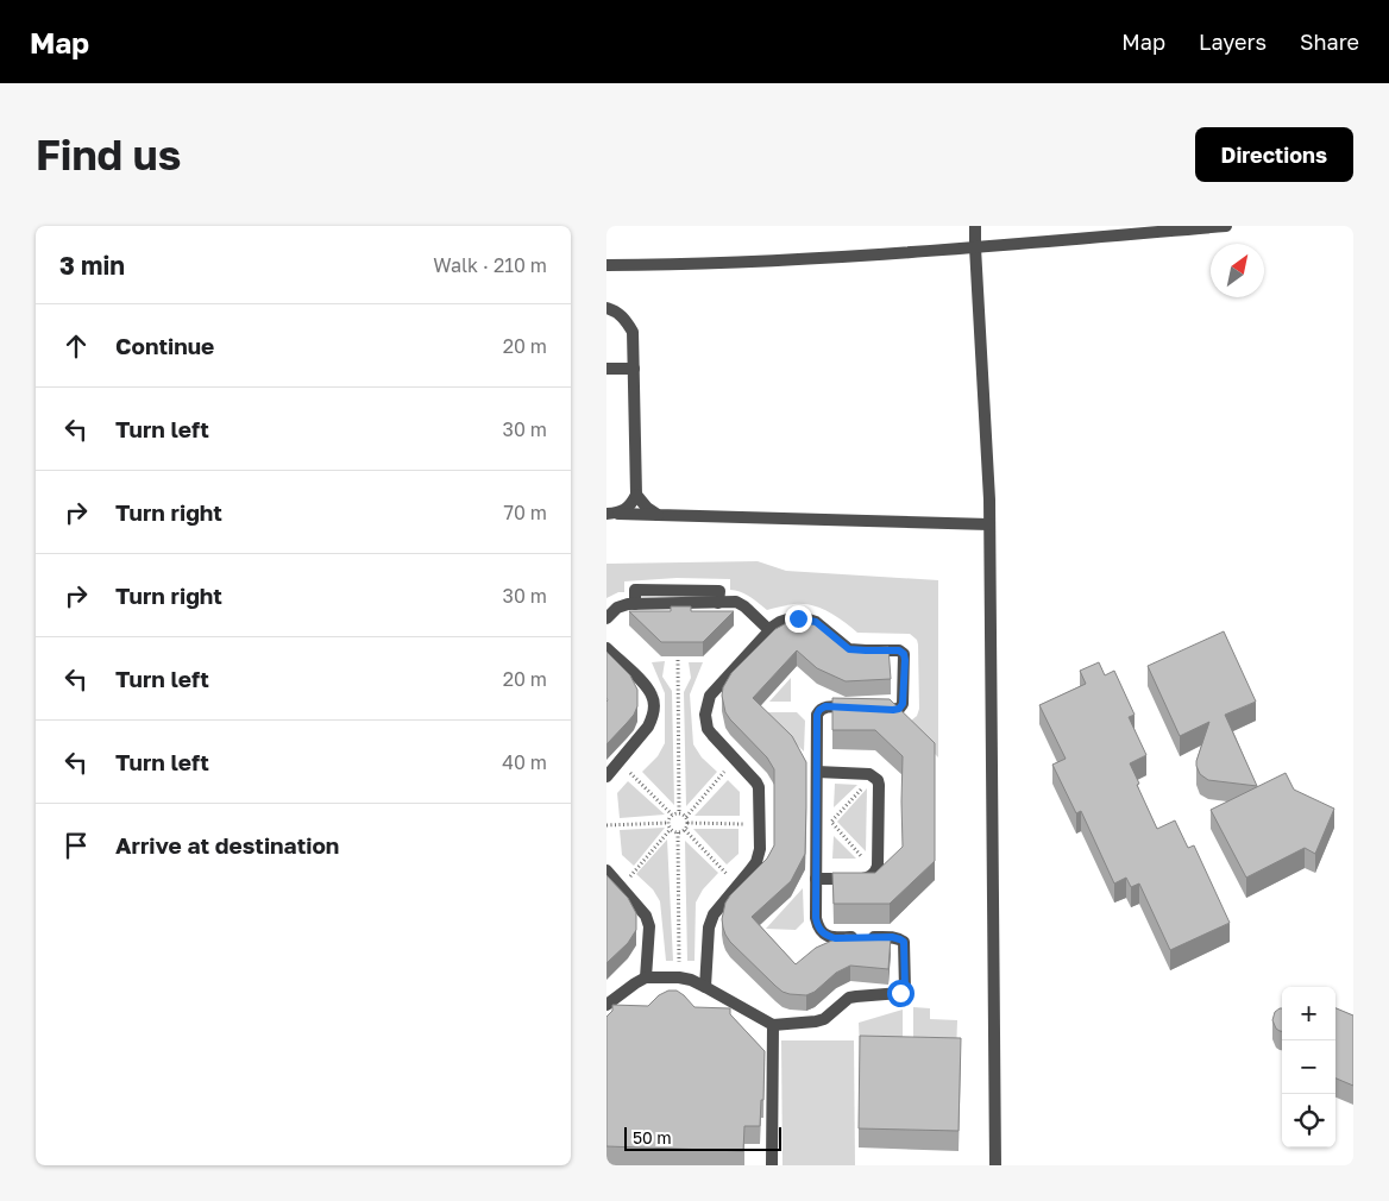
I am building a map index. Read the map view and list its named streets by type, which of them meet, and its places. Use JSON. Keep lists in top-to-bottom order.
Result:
{
  "scale_bar": "50 m",
  "north": "top right",
  "page": {
    "header": "Map",
    "nav": ["Map", "Layers", "Share"],
    "buttons": "Directions",
    "title": "Find us",
    "heading": ["3 min", "Walk · 210 m"],
    "list": [
      ["Continue", "20 m"],
      ["Turn left", "30 m"],
      ["Turn right", "70 m"],
      ["Turn right", "30 m"],
      ["Turn left", "20 m"],
      ["Turn left", "40 m"],
      "Arrive at destination"
    ],
    "map_buttons": ["+", "−"],
    "scale": "50 m"
  }
}
